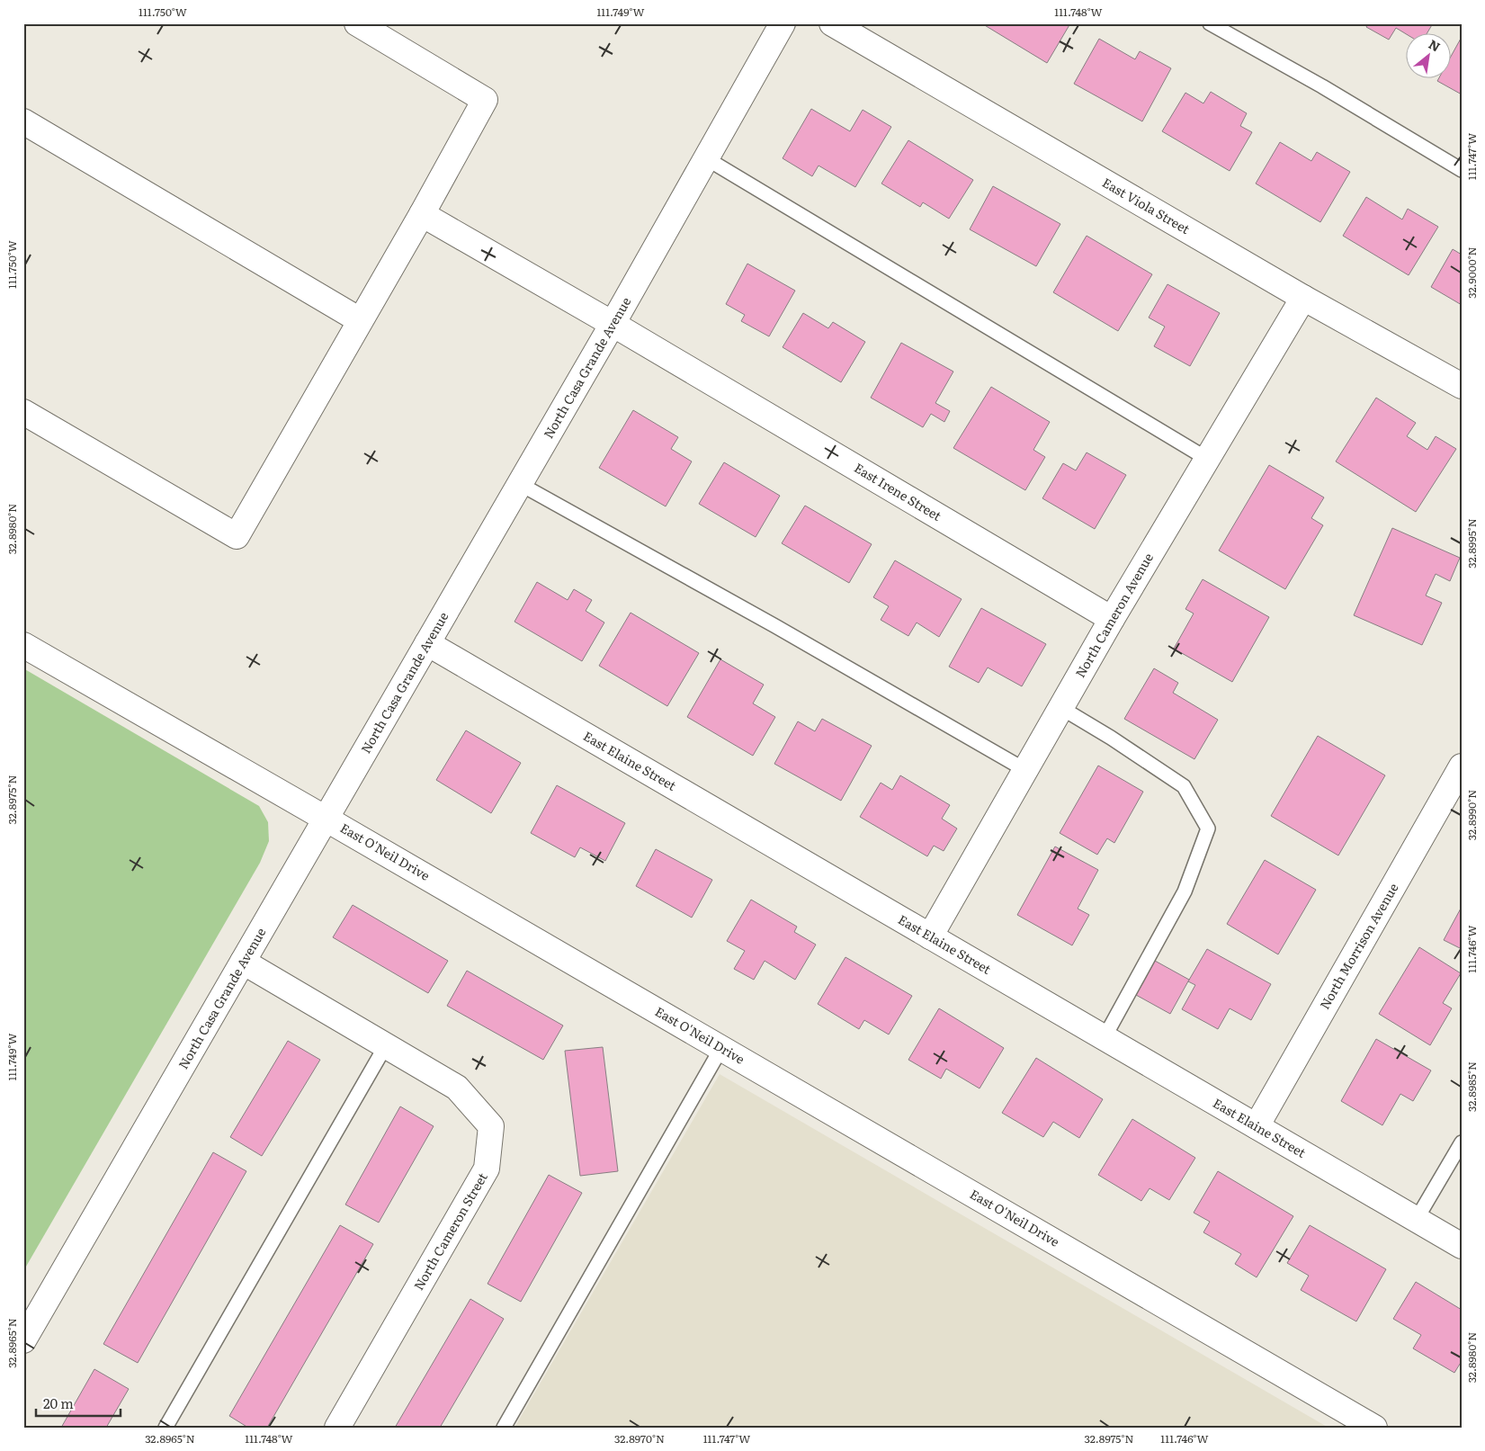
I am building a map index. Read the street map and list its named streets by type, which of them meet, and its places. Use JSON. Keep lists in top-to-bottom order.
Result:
{
  "streets": {
    "street": [
      "East Viola Street",
      "North Casa Grande Avenue",
      "East Irene Street",
      "North Cameron Avenue",
      "East Elaine Street",
      "East O'Neil Drive",
      "North Morrison Avenue",
      "North Cameron Street"
    ]
  },
  "crossings": [
    ["East Viola Street", "North Cameron Avenue"],
    ["North Casa Grande Avenue", "East Irene Street"],
    ["North Casa Grande Avenue", "East Elaine Street"],
    ["North Casa Grande Avenue", "East O'Neil Drive"],
    ["North Casa Grande Avenue", "North Cameron Street"],
    ["East Irene Street", "North Cameron Avenue"],
    ["North Cameron Avenue", "East Elaine Street"],
    ["East Elaine Street", "North Morrison Avenue"]
  ],
  "scale_bar": "20 m",
  "north": "top right",
  "coordinates": [
    "111.750°W",
    "111.749°W",
    "111.748°W",
    "111.747°W",
    "32.9000°N",
    "32.8980°N",
    "32.8995°N",
    "32.8975°N",
    "32.8990°N",
    "111.746°W",
    "32.8985°N",
    "32.8965°N",
    "32.8970°N"
  ]
}
